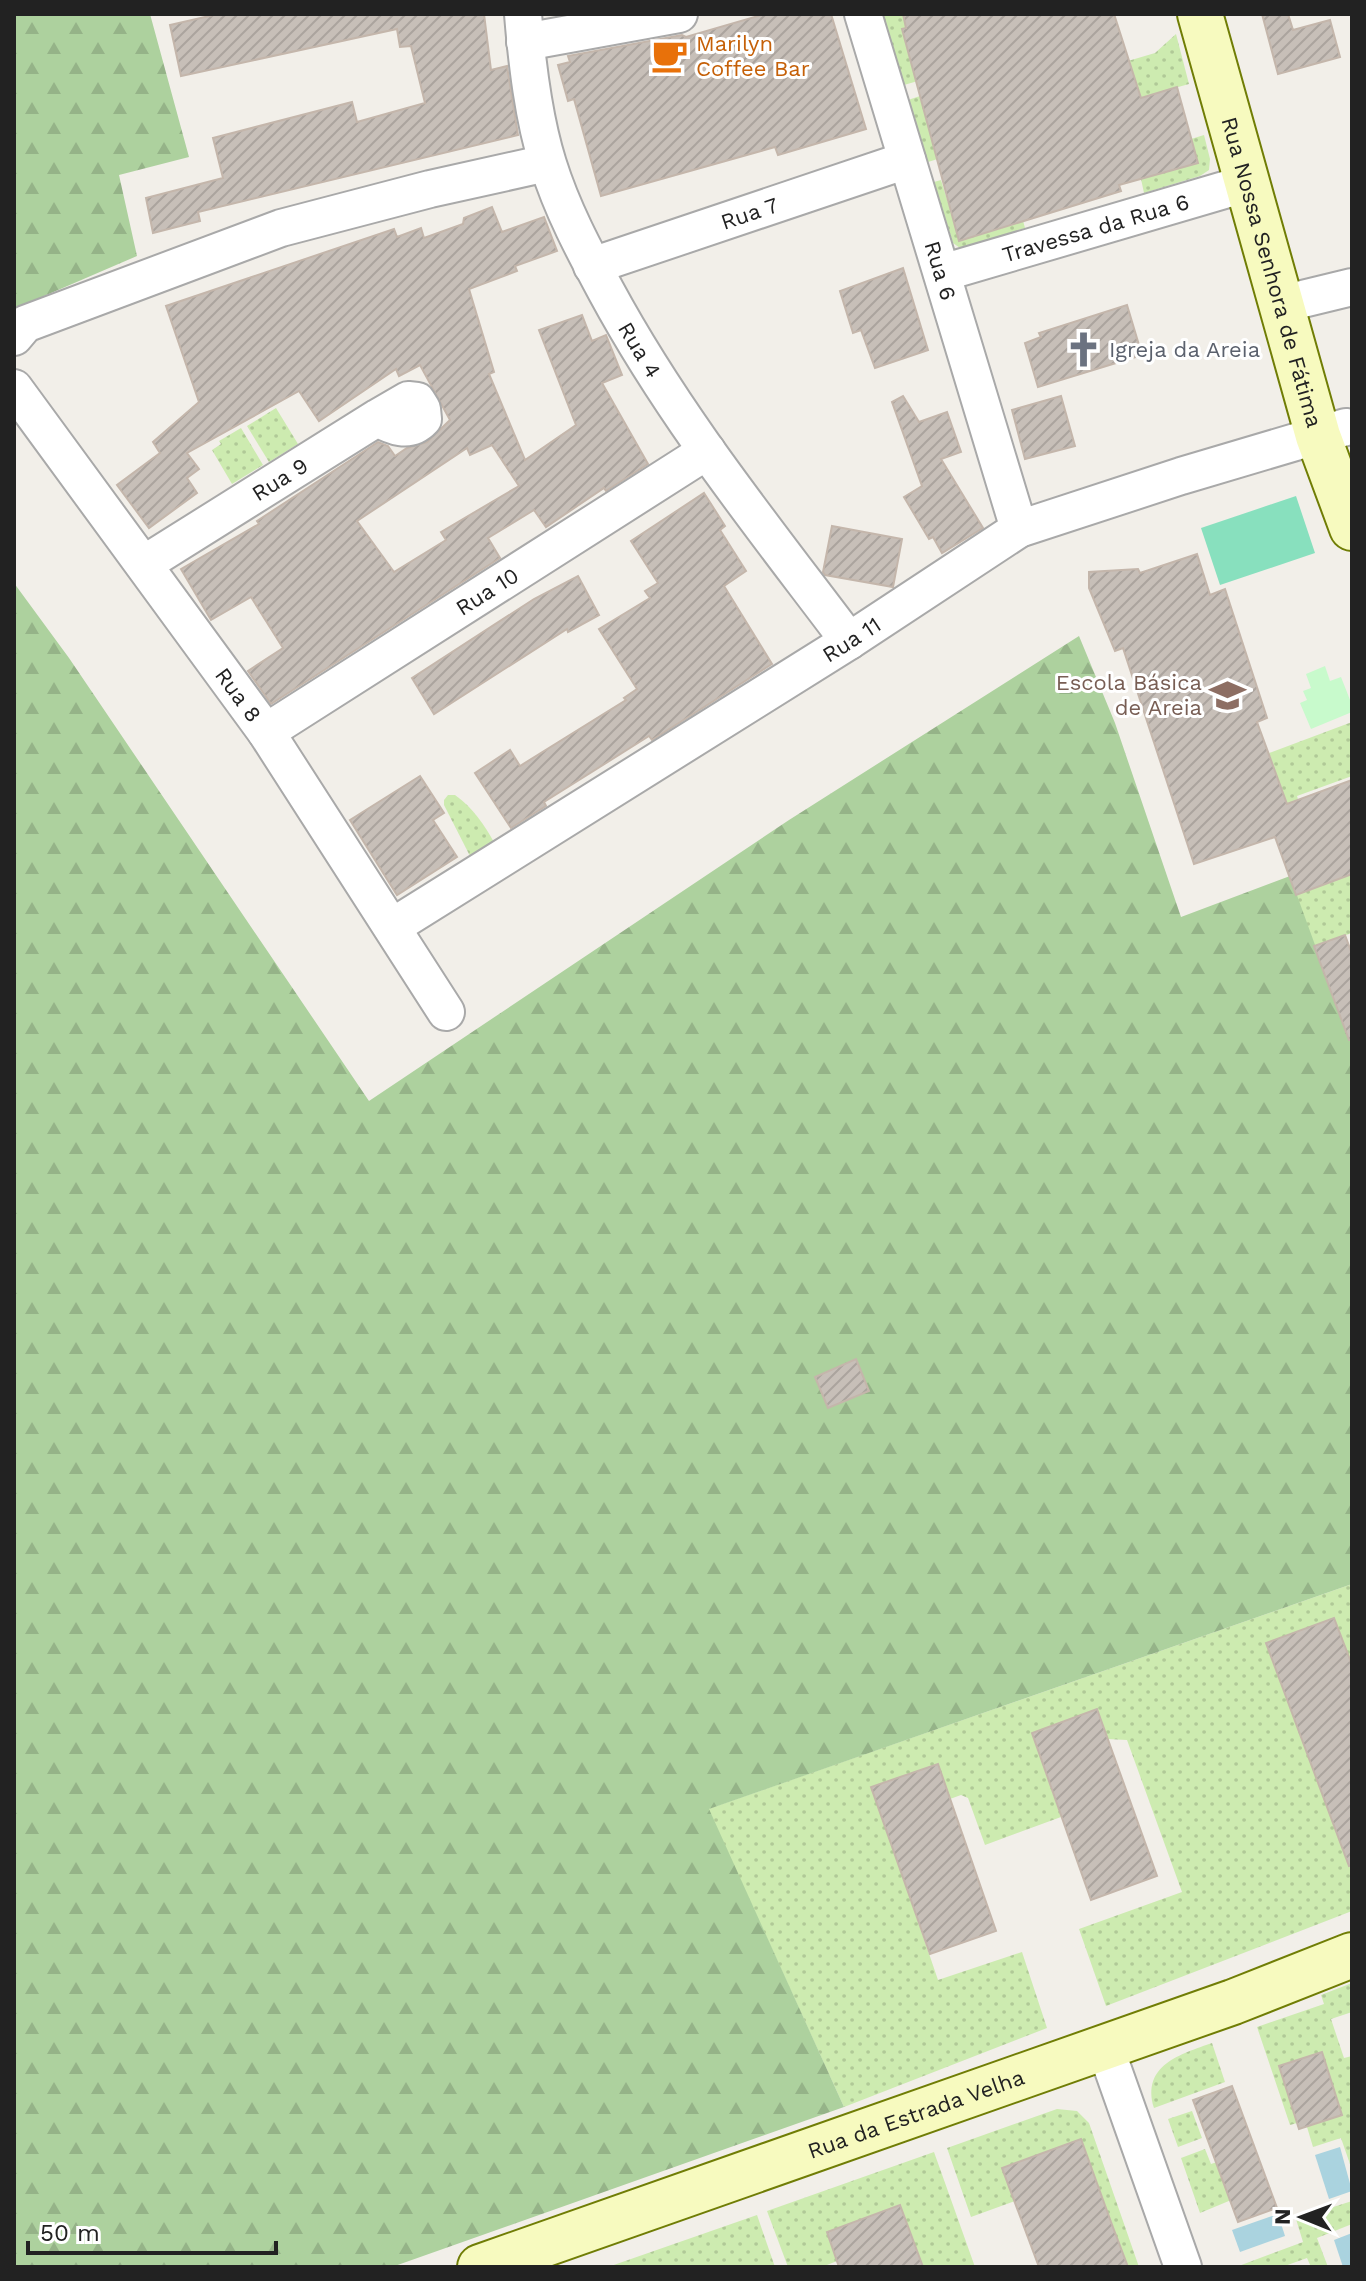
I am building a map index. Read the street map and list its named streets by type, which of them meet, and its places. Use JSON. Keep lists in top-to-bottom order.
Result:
{
  "streets": {
    "street": [
      "Rua 7",
      "Travessa da Rua 6",
      "Rua 6",
      "Rua Nossa Senhora de Fátima",
      "Rua 4",
      "Rua 9",
      "Rua 10",
      "Rua 11",
      "Rua 8",
      "Rua da Estrada Velha"
    ]
  },
  "crossings": [
    ["Rua 7", "Rua 6"],
    ["Rua 7", "Rua 4"],
    ["Travessa da Rua 6", "Rua 6"],
    ["Travessa da Rua 6", "Rua Nossa Senhora de Fátima"],
    ["Rua 6", "Rua 11"],
    ["Rua Nossa Senhora de Fátima", "Rua 11"],
    ["Rua 4", "Rua 10"],
    ["Rua 4", "Rua 11"],
    ["Rua 9", "Rua 8"],
    ["Rua 10", "Rua 8"],
    ["Rua 11", "Rua 8"]
  ],
  "places": {
    "cafe": ["Marilyn Coffee Bar"],
    "church": ["Igreja da Areia"],
    "school or university": ["Escola Básica de Areia"]
  },
  "scale_bar": "50 m",
  "north": "left"
}
